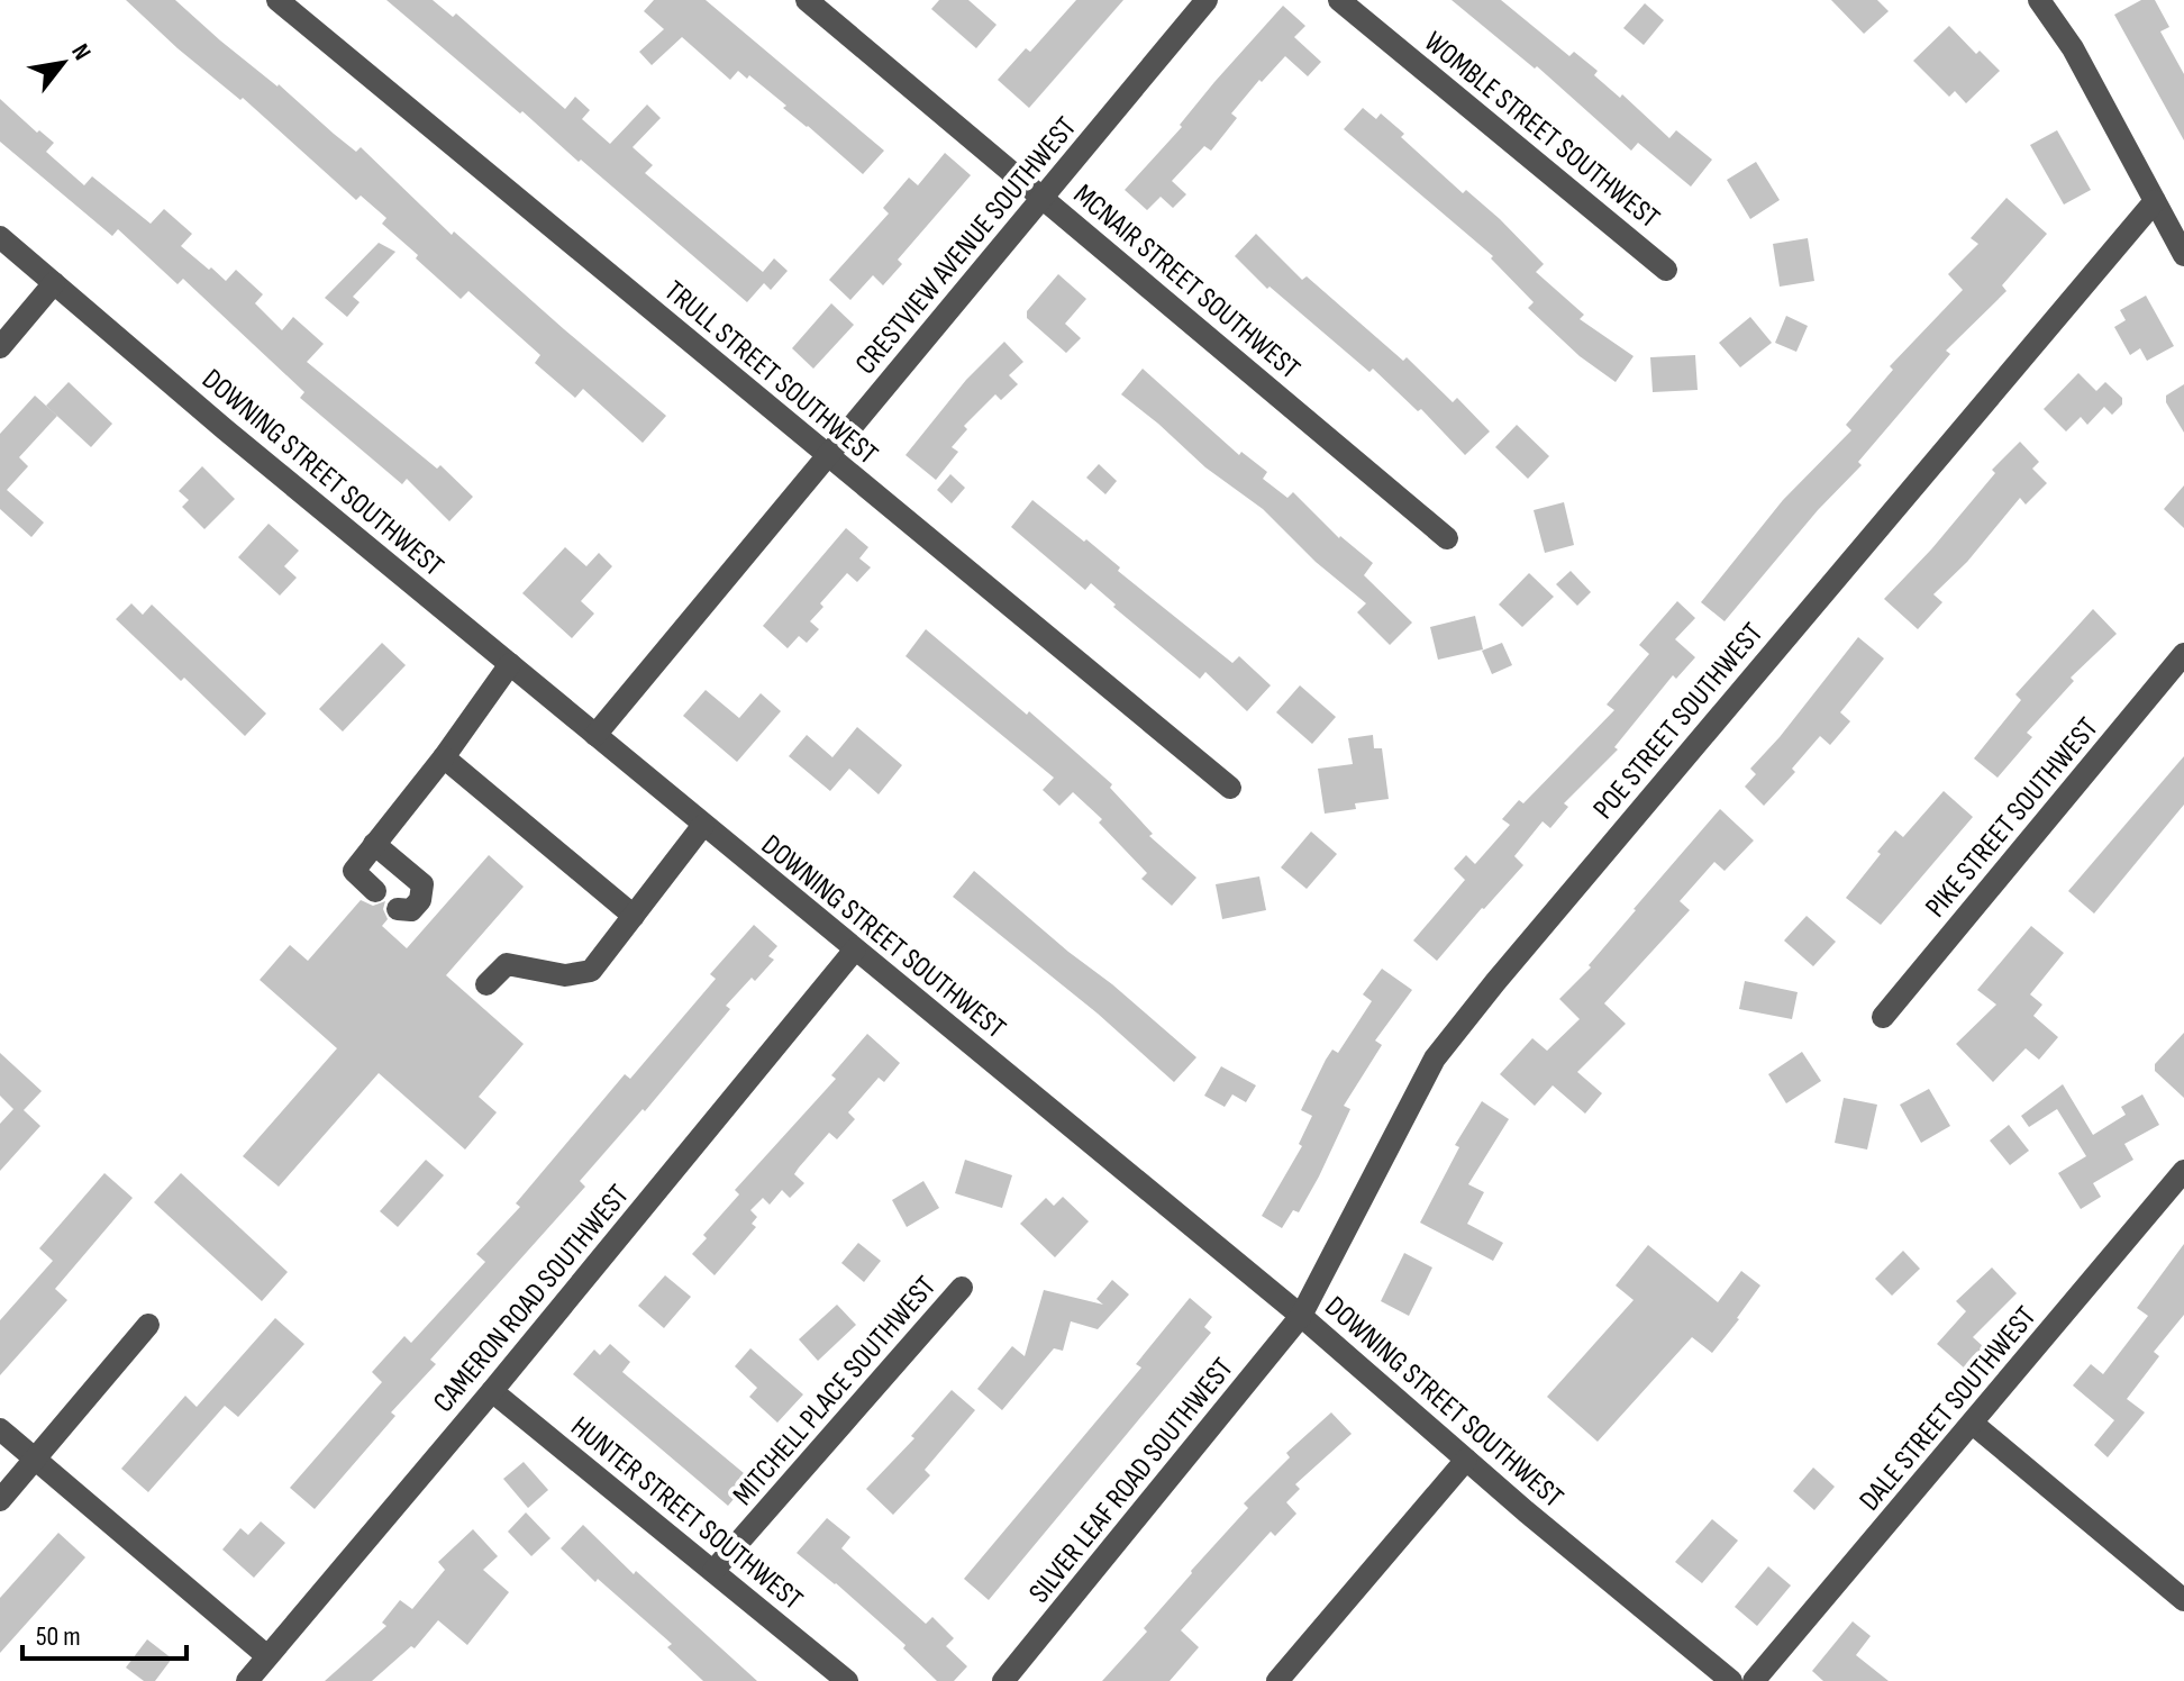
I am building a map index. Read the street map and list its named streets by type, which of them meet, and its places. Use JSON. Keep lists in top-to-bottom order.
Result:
{
  "streets": {
    "street": [
      "WOMBLE STREET SOUTHWEST",
      "CRESTVIEW AVENUE SOUTHWEST",
      "MCNAIR STREET SOUTHWEST",
      "TRULL STREET SOUTHWEST",
      "DOWNING STREET SOUTHWEST",
      "POE STREET SOUTHWEST",
      "PIKE STREET SOUTHWEST",
      "CAMERON ROAD SOUTHWEST",
      "MITCHELL PLACE SOUTHWEST",
      "DALE STREET SOUTHWEST",
      "SILVER LEAF ROAD SOUTHWEST",
      "HUNTER STREET SOUTHWEST"
    ]
  },
  "crossings": [
    ["CRESTVIEW AVENUE SOUTHWEST", "MCNAIR STREET SOUTHWEST"],
    ["CRESTVIEW AVENUE SOUTHWEST", "TRULL STREET SOUTHWEST"],
    ["CRESTVIEW AVENUE SOUTHWEST", "DOWNING STREET SOUTHWEST"],
    ["DOWNING STREET SOUTHWEST", "POE STREET SOUTHWEST"],
    ["DOWNING STREET SOUTHWEST", "CAMERON ROAD SOUTHWEST"],
    ["DOWNING STREET SOUTHWEST", "SILVER LEAF ROAD SOUTHWEST"],
    ["POE STREET SOUTHWEST", "SILVER LEAF ROAD SOUTHWEST"],
    ["CAMERON ROAD SOUTHWEST", "HUNTER STREET SOUTHWEST"],
    ["MITCHELL PLACE SOUTHWEST", "HUNTER STREET SOUTHWEST"]
  ],
  "scale_bar": "50 m",
  "north": "top right"
}
